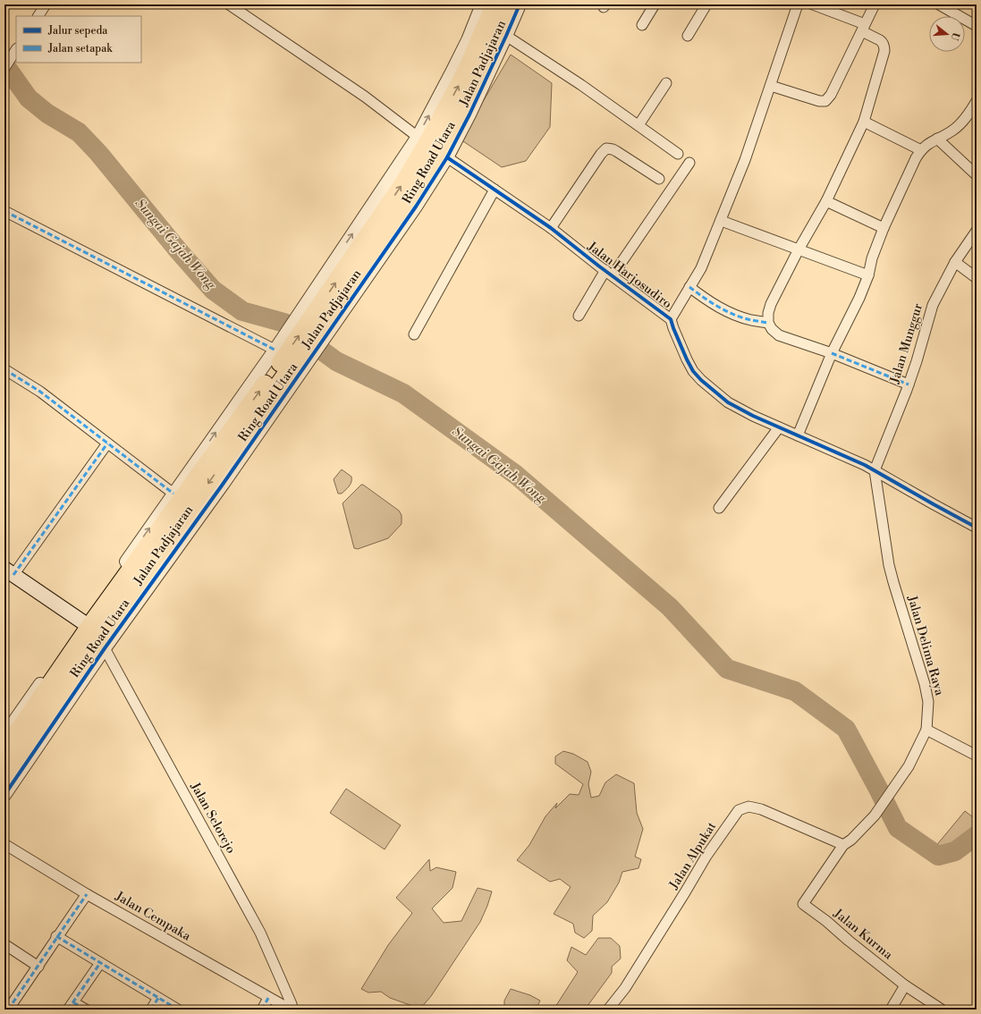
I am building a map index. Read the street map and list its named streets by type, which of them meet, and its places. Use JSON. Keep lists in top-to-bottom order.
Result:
{
  "streets": {
    "highway": ["Jalan Padjajaran"],
    "street": [
      "Ring Road Utara",
      "Jalan Harjosudiro",
      "Jalan Munggur",
      "Jalan Delima Raya",
      "Jalan Selorejo",
      "Jalan Alpukat",
      "Jalan Cempaka",
      "Jalan Kurma"
    ]
  },
  "crossings": [
    ["Jalan Padjajaran", "Ring Road Utara"],
    ["Ring Road Utara", "Jalan Harjosudiro"],
    ["Ring Road Utara", "Jalan Selorejo"],
    ["Jalan Harjosudiro", "Jalan Munggur"],
    ["Jalan Harjosudiro", "Jalan Delima Raya"],
    ["Jalan Munggur", "Jalan Delima Raya"],
    ["Jalan Delima Raya", "Jalan Alpukat"],
    ["Jalan Delima Raya", "Jalan Kurma"],
    ["Jalan Selorejo", "Jalan Cempaka"]
  ],
  "water": ["Sungai Gajah Wong"],
  "legend": ["Jalur sepeda", "Jalan setapak"],
  "north": "right"
}
